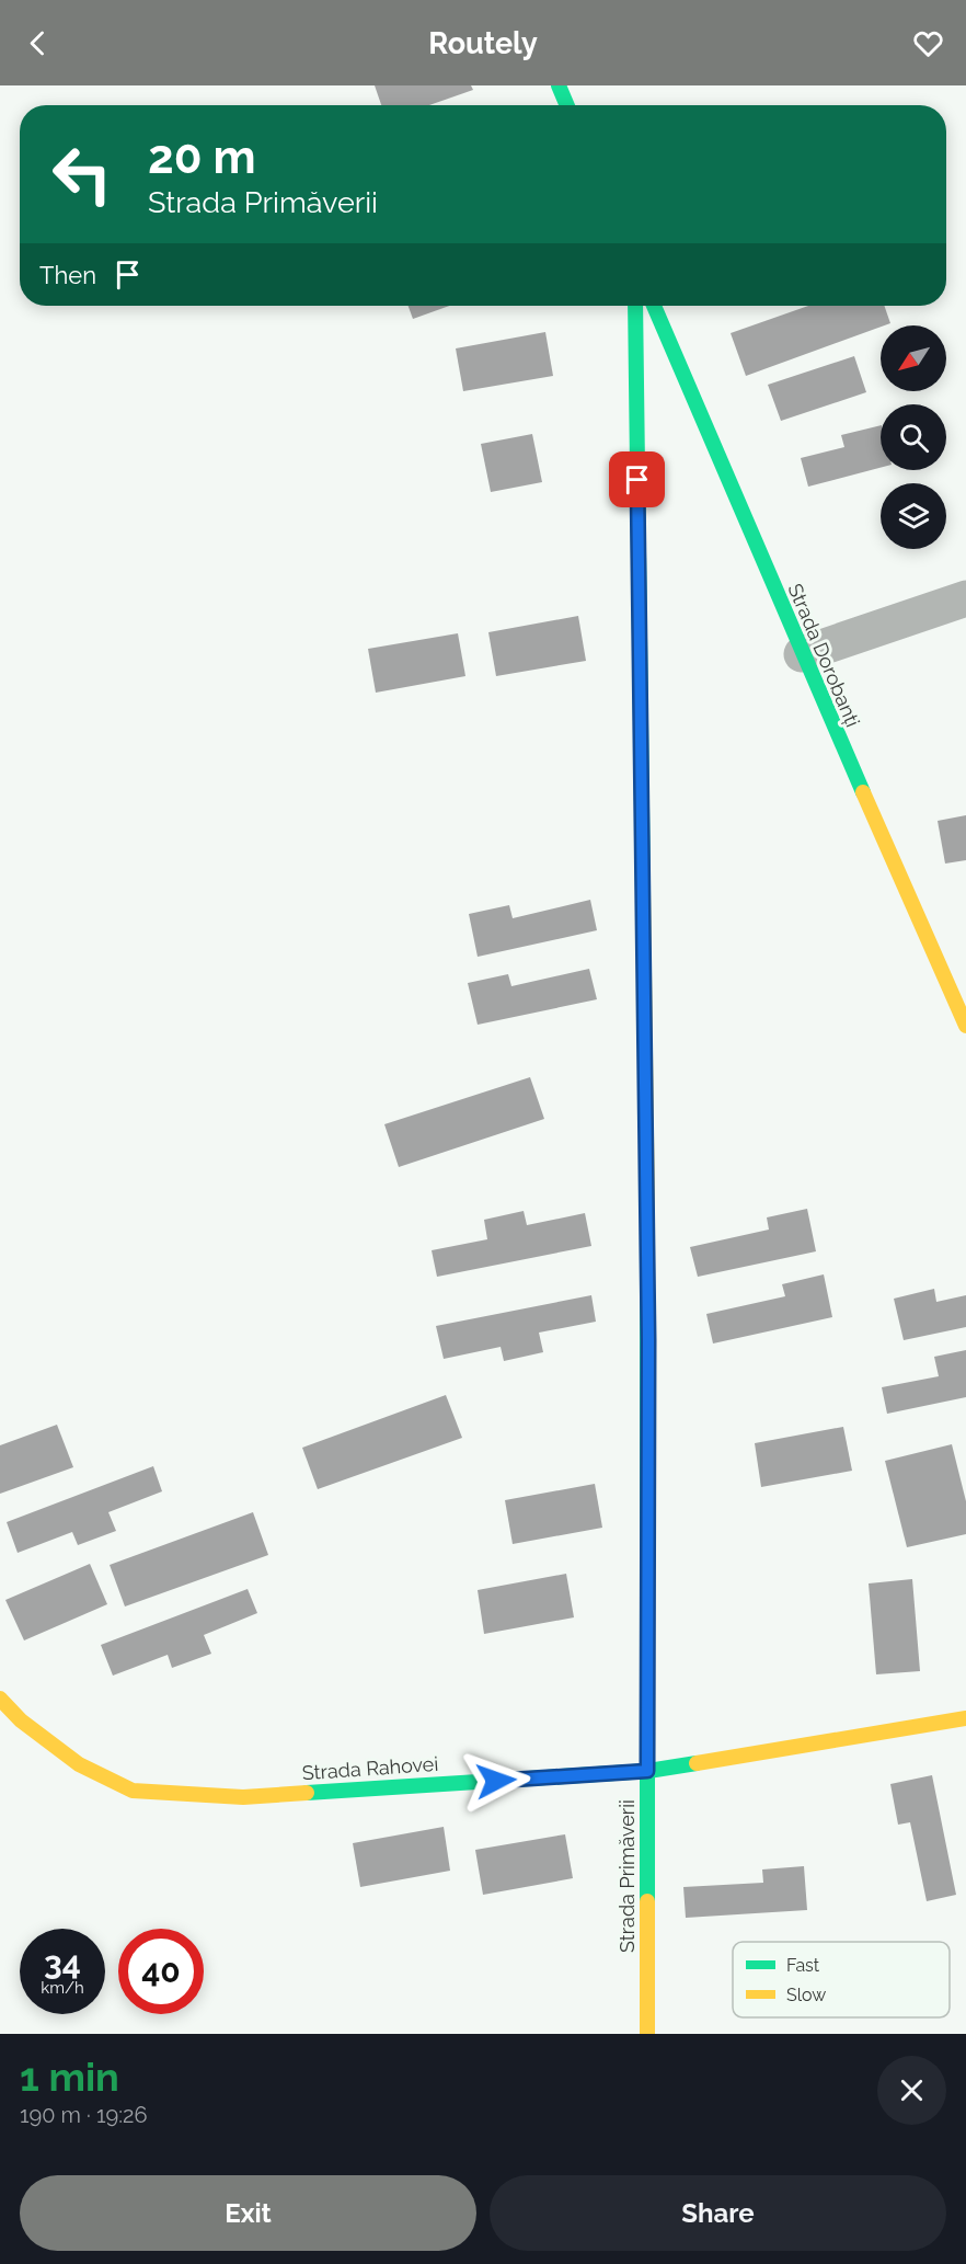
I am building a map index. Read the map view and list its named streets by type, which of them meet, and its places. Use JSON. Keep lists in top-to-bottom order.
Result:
{
  "streets": {
    "street": ["Strada Dorobanți", "Strada Rahovei", "Strada Primăverii"]
  },
  "crossings": [
    ["Strada Rahovei", "Strada Primăverii"]
  ],
  "legend": ["Fast", "Slow"],
  "north": "bottom left",
  "page": {
    "header": "Routely",
    "turn": ["20 m", "Strada Primăverii"],
    "then": "Then",
    "speed": "34 km/h",
    "limit": "40",
    "heading": ["1 min", "190 m · 19:26"],
    "buttons": ["Exit", "Share"]
  }
}
